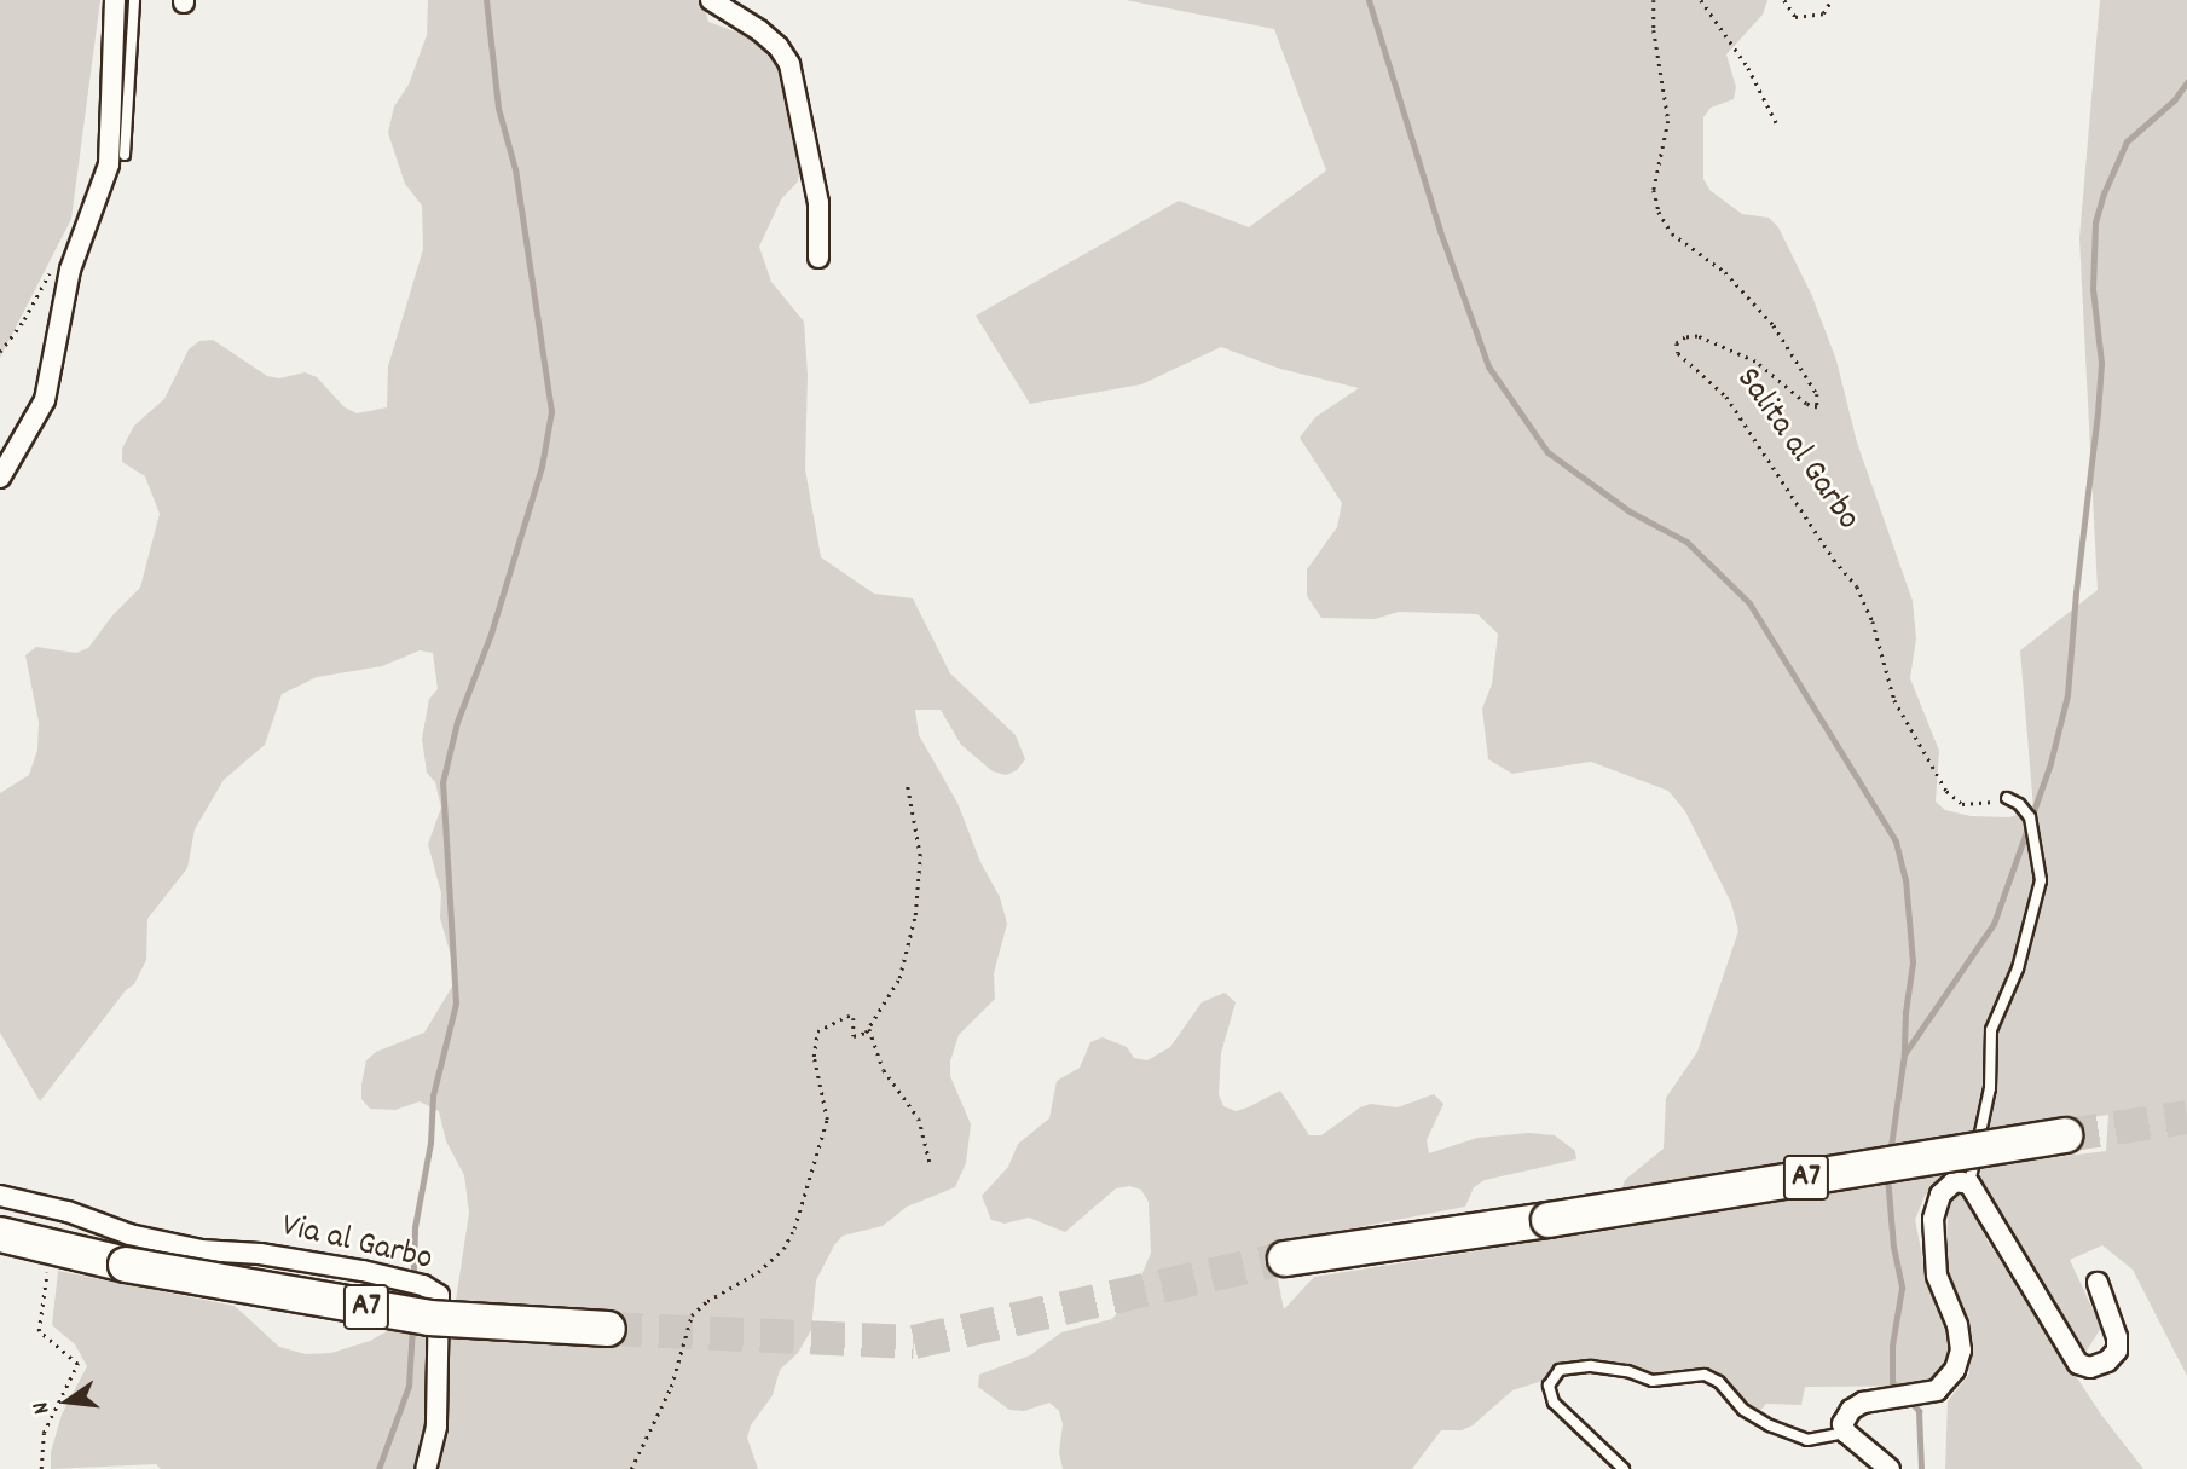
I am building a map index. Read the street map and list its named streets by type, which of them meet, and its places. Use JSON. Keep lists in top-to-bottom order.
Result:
{
  "streets": {
    "highway": ["A7"],
    "street": ["Via al Garbo"],
    "path": ["Salita al Garbo"]
  },
  "north": "left"
}
